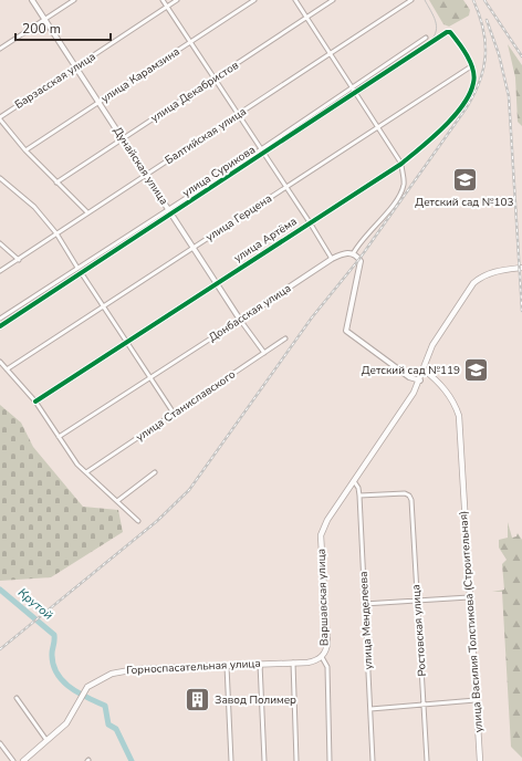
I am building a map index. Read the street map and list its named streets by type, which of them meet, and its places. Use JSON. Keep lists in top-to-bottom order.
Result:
{
  "streets": {
    "main road": ["Варшавская улица", "улица Василия Толстикова (Строительная)", "Горноспасательная улица"],
    "street": [
      "улица Карамзина",
      "Барзасская улица",
      "улица Декабристов",
      "Балтийская улица",
      "Дунайская улица",
      "улица Сурикова",
      "улица Герцена",
      "улица Артёма",
      "Донбасская улица",
      "улица Станиславского",
      "улица Менделеева",
      "Ростовская улица"
    ]
  },
  "crossings": [
    ["улица Карамзина", "Дунайская улица"],
    ["Барзасская улица", "Дунайская улица"],
    ["улица Декабристов", "Дунайская улица"],
    ["Балтийская улица", "Дунайская улица"],
    ["Дунайская улица", "улица Сурикова"],
    ["Дунайская улица", "улица Герцена"],
    ["Дунайская улица", "улица Артёма"],
    ["Дунайская улица", "Донбасская улица"],
    ["Дунайская улица", "улица Станиславского"],
    ["улица Сурикова", "улица Герцена"],
    ["улица Сурикова", "улица Артёма"],
    ["улица Герцена", "улица Артёма"],
    ["Варшавская улица", "улица Менделеева"],
    ["Варшавская улица", "Горноспасательная улица"],
    ["улица Менделеева", "Ростовская улица"]
  ],
  "water": ["Крутой"],
  "places": {
    "school or university": ["Детский сад №103", "Детский сад №119"],
    "building": ["Завод Полимер"]
  },
  "scale_bar": "200 m"
}
